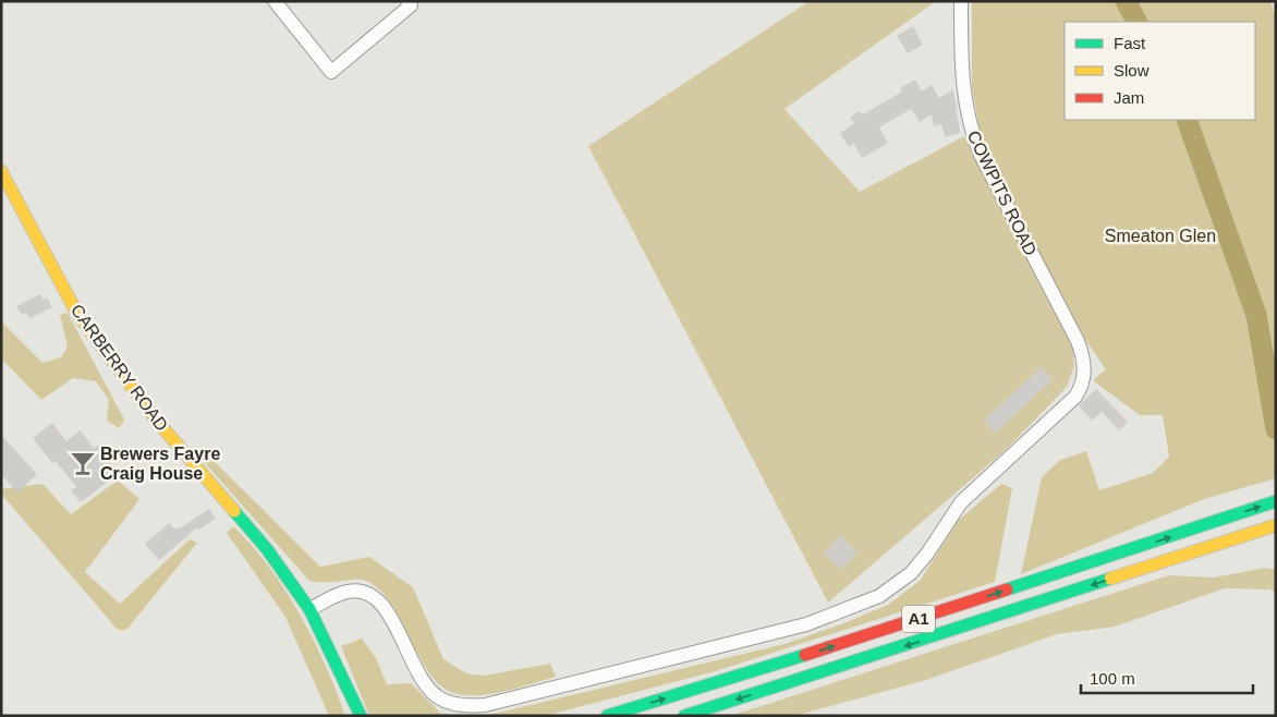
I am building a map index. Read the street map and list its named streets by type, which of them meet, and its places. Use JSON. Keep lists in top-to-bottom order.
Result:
{
  "streets": {
    "main road": ["CARBERRY ROAD", "A1"],
    "street": ["COWPITS ROAD"]
  },
  "crossings": [
    ["COWPITS ROAD", "CARBERRY ROAD"]
  ],
  "parks": ["Smeaton Glen"],
  "places": {
    "bar": ["Brewers Fayre Craig House"]
  },
  "legend": ["Fast", "Slow", "Jam"],
  "scale_bar": "100 m"
}
